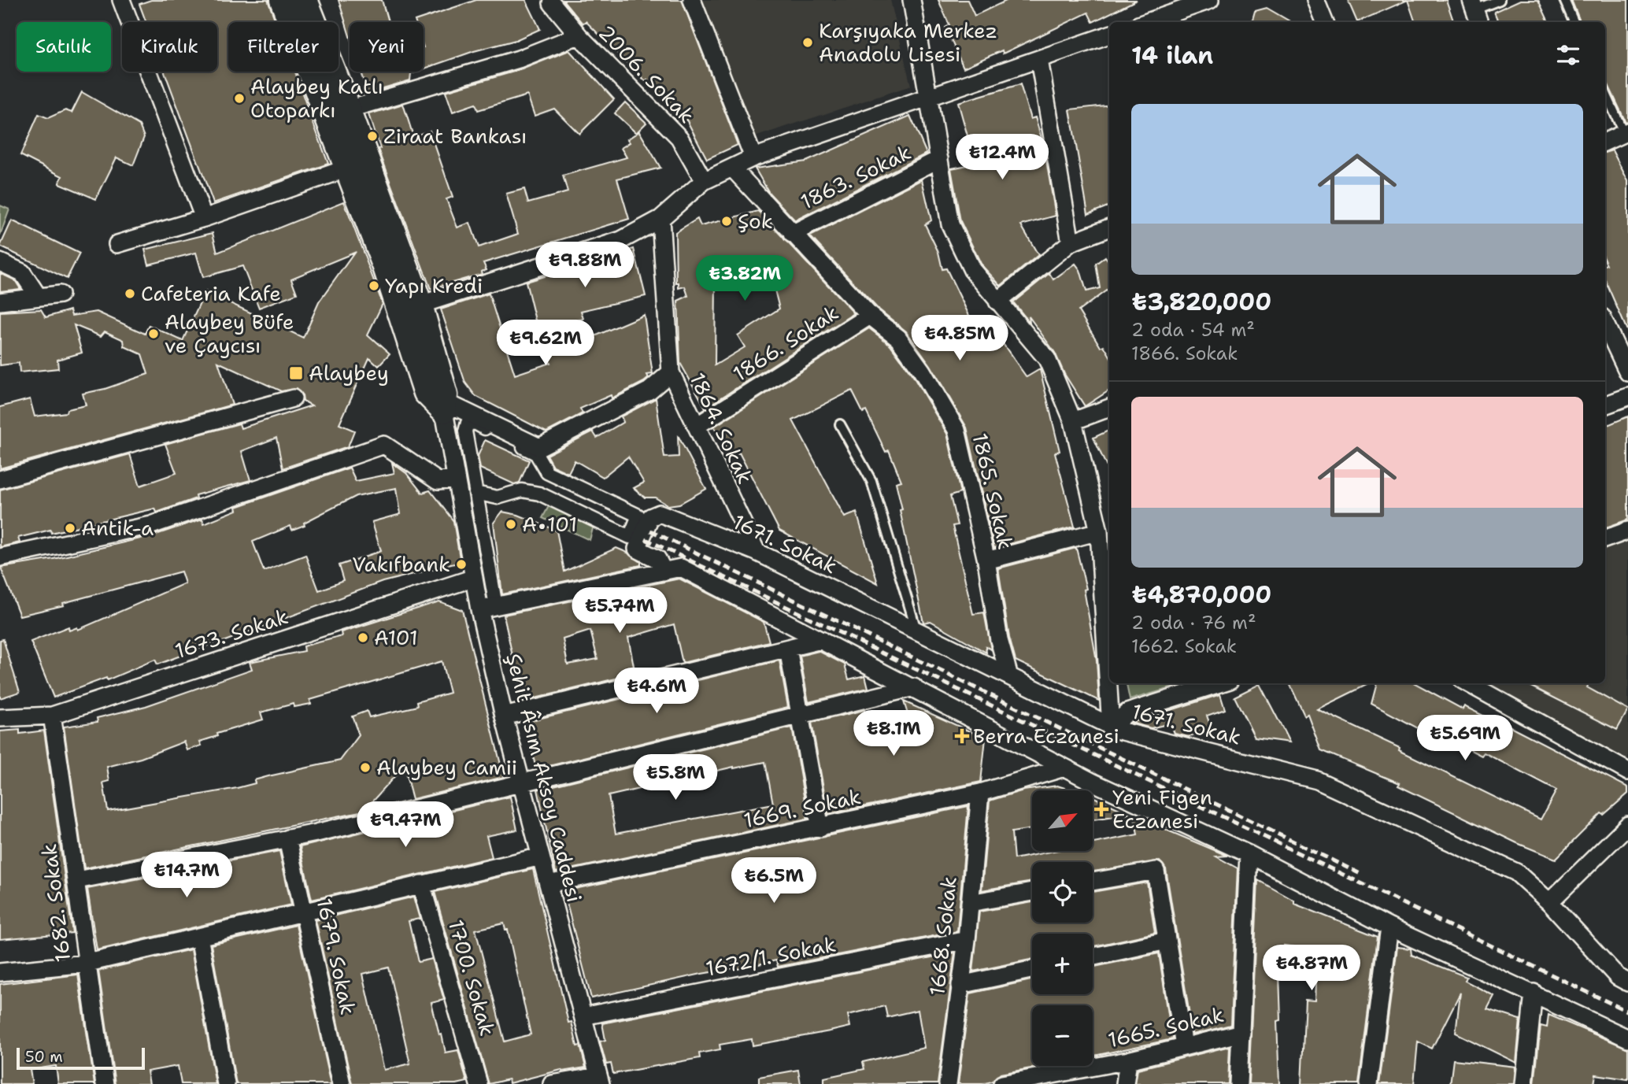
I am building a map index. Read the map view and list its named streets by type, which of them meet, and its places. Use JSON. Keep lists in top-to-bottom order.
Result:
{
  "streets": {
    "street": [
      "2006. Sokak",
      "1863. Sokak",
      "1866. Sokak",
      "1864. Sokak",
      "1865. Sokak",
      "1671. Sokak",
      "1673. Sokak",
      "Şehit Âsım Aksoy Caddesi",
      "1669. Sokak",
      "1682. Sokak",
      "1668. Sokak",
      "1679. Sokak",
      "1672/1. Sokak",
      "1700. Sokak",
      "1665. Sokak"
    ]
  },
  "crossings": [
    ["1863. Sokak", "1865. Sokak"],
    ["1866. Sokak", "1864. Sokak"],
    ["1866. Sokak", "1865. Sokak"],
    ["1864. Sokak", "1671. Sokak"],
    ["1865. Sokak", "1671. Sokak"],
    ["1673. Sokak", "Şehit Âsım Aksoy Caddesi"],
    ["1673. Sokak", "1682. Sokak"],
    ["Şehit Âsım Aksoy Caddesi", "1669. Sokak"],
    ["Şehit Âsım Aksoy Caddesi", "1672/1. Sokak"],
    ["1669. Sokak", "1668. Sokak"],
    ["1668. Sokak", "1672/1. Sokak"]
  ],
  "places": {
    "other": [
      "Karşıyaka Merkez Anadolu Lisesi",
      "Alaybey Katlı Otoparkı",
      "Ziraat Bankası",
      "Şok",
      "Yapı Kredi",
      "Cafeteria Kafe",
      "Alaybey Büfe ve Çaycısı",
      "A•101",
      "Antik-a",
      "Vakıfbank",
      "A101",
      "Alaybey Camii"
    ],
    "transit": ["Alaybey"],
    "health": ["Berra Eczanesi", "Yeni Figen Eczanesi"]
  },
  "scale_bar": "50 m",
  "north": "top right",
  "page": {
    "chip": [
      "Satılık",
      "Kiralık",
      "Filtreler",
      "Yeni"
    ],
    "heading": "14 ilan",
    "list": [
      {
        "name": "₺3,820,000",
        "note": "2 oda · 54 m² · 1866. Sokak"
      },
      {
        "name": "₺4,870,000",
        "note": "2 oda · 76 m² · 1662. Sokak"
      }
    ],
    "price": [
      "₺12.4M",
      "₺9.88M",
      "₺3.82M",
      "₺4.85M",
      "₺9.62M",
      "₺5.74M",
      "₺4.6M",
      "₺8.1M",
      "₺5.69M",
      "₺5.8M",
      "₺9.47M",
      "₺14.7M",
      "₺6.5M",
      "₺4.87M"
    ],
    "map_buttons": ["+", "−"],
    "scale": "50 m"
  }
}
